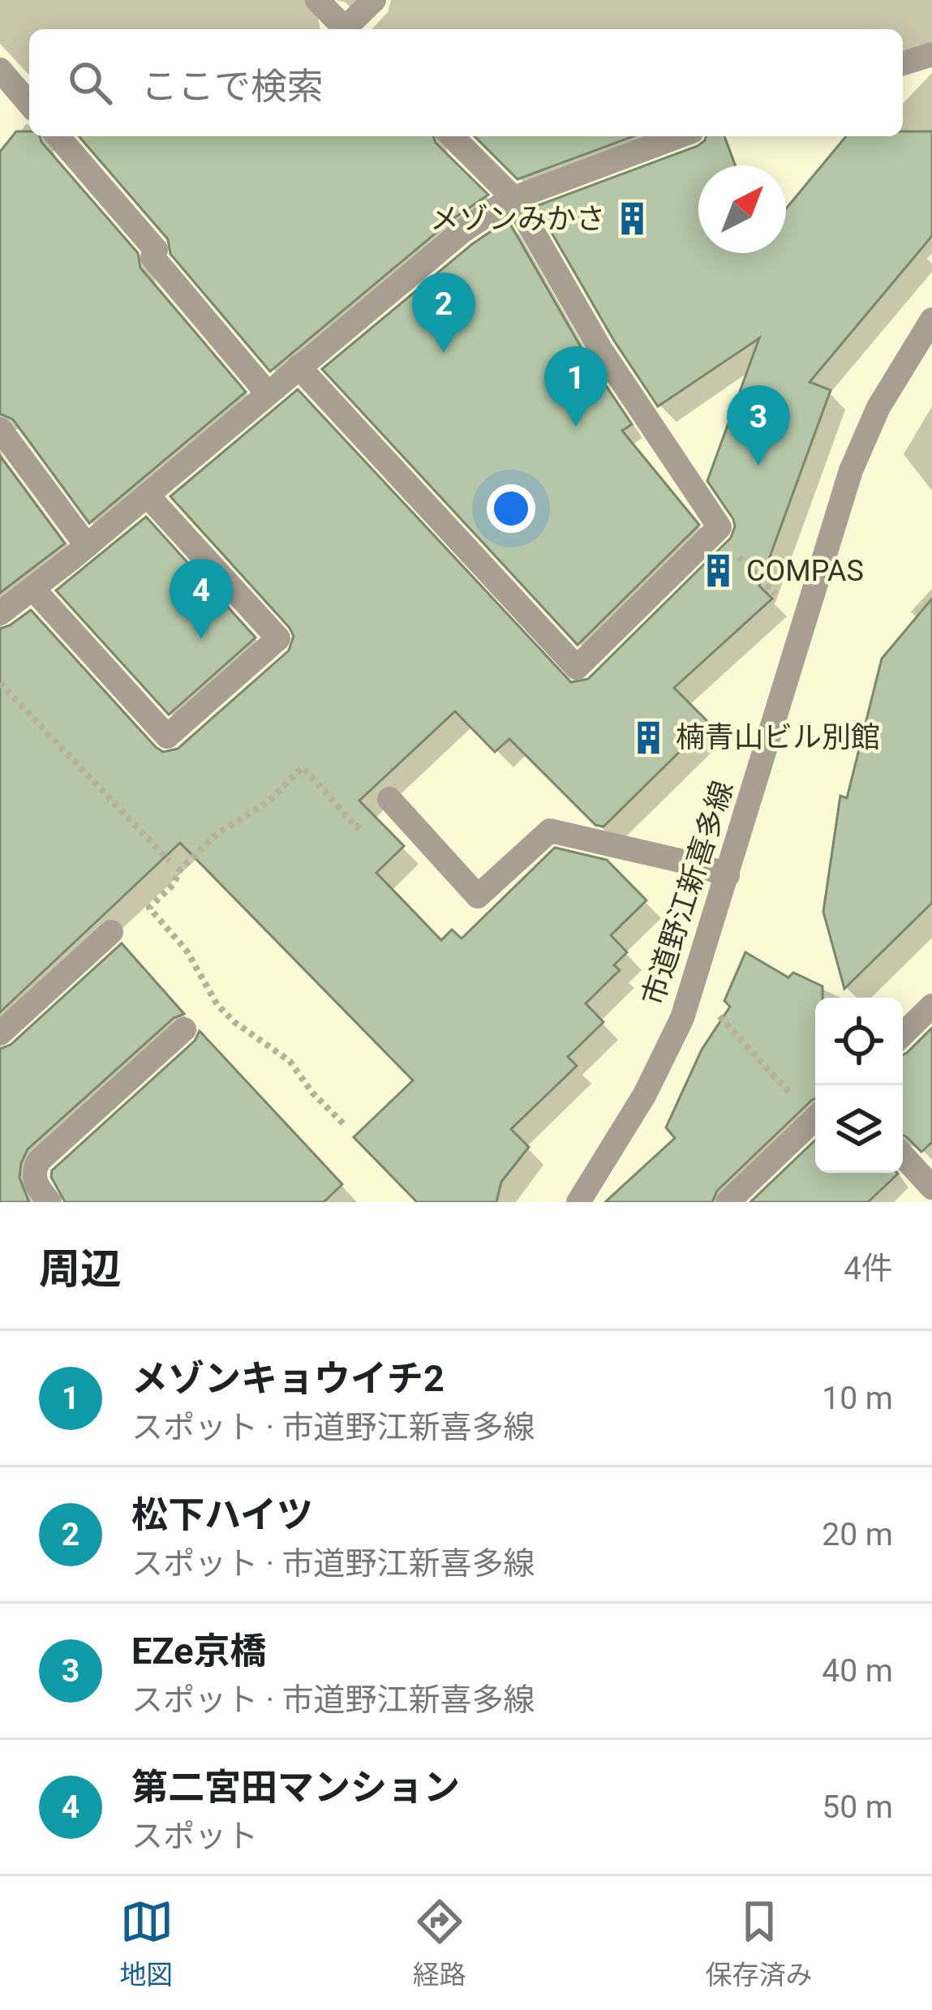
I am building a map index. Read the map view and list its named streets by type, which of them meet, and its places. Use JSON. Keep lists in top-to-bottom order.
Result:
{
  "streets": {
    "street": ["市道野江新喜多線"]
  },
  "places": {
    "building": ["メゾンみかさ", "COMPAS", "楠青山ビル別館"]
  },
  "north": "top right",
  "page": {
    "search": "ここで検索",
    "pins": [
      "2",
      "1",
      "3",
      "4"
    ],
    "heading": ["周辺", "4件"],
    "list": [
      {
        "mark": "1",
        "name": "メゾンキョウイチ2",
        "note": "スポット · 市道野江新喜多線",
        "value": "10 m"
      },
      {
        "mark": "2",
        "name": "松下ハイツ",
        "note": "スポット · 市道野江新喜多線",
        "value": "20 m"
      },
      {
        "mark": "3",
        "name": "EZe京橋",
        "note": "スポット · 市道野江新喜多線",
        "value": "40 m"
      },
      {
        "mark": "4",
        "name": "第二宮田マンション",
        "note": "スポット",
        "value": "50 m"
      }
    ],
    "nav": ["地図", "経路", "保存済み"]
  }
}
